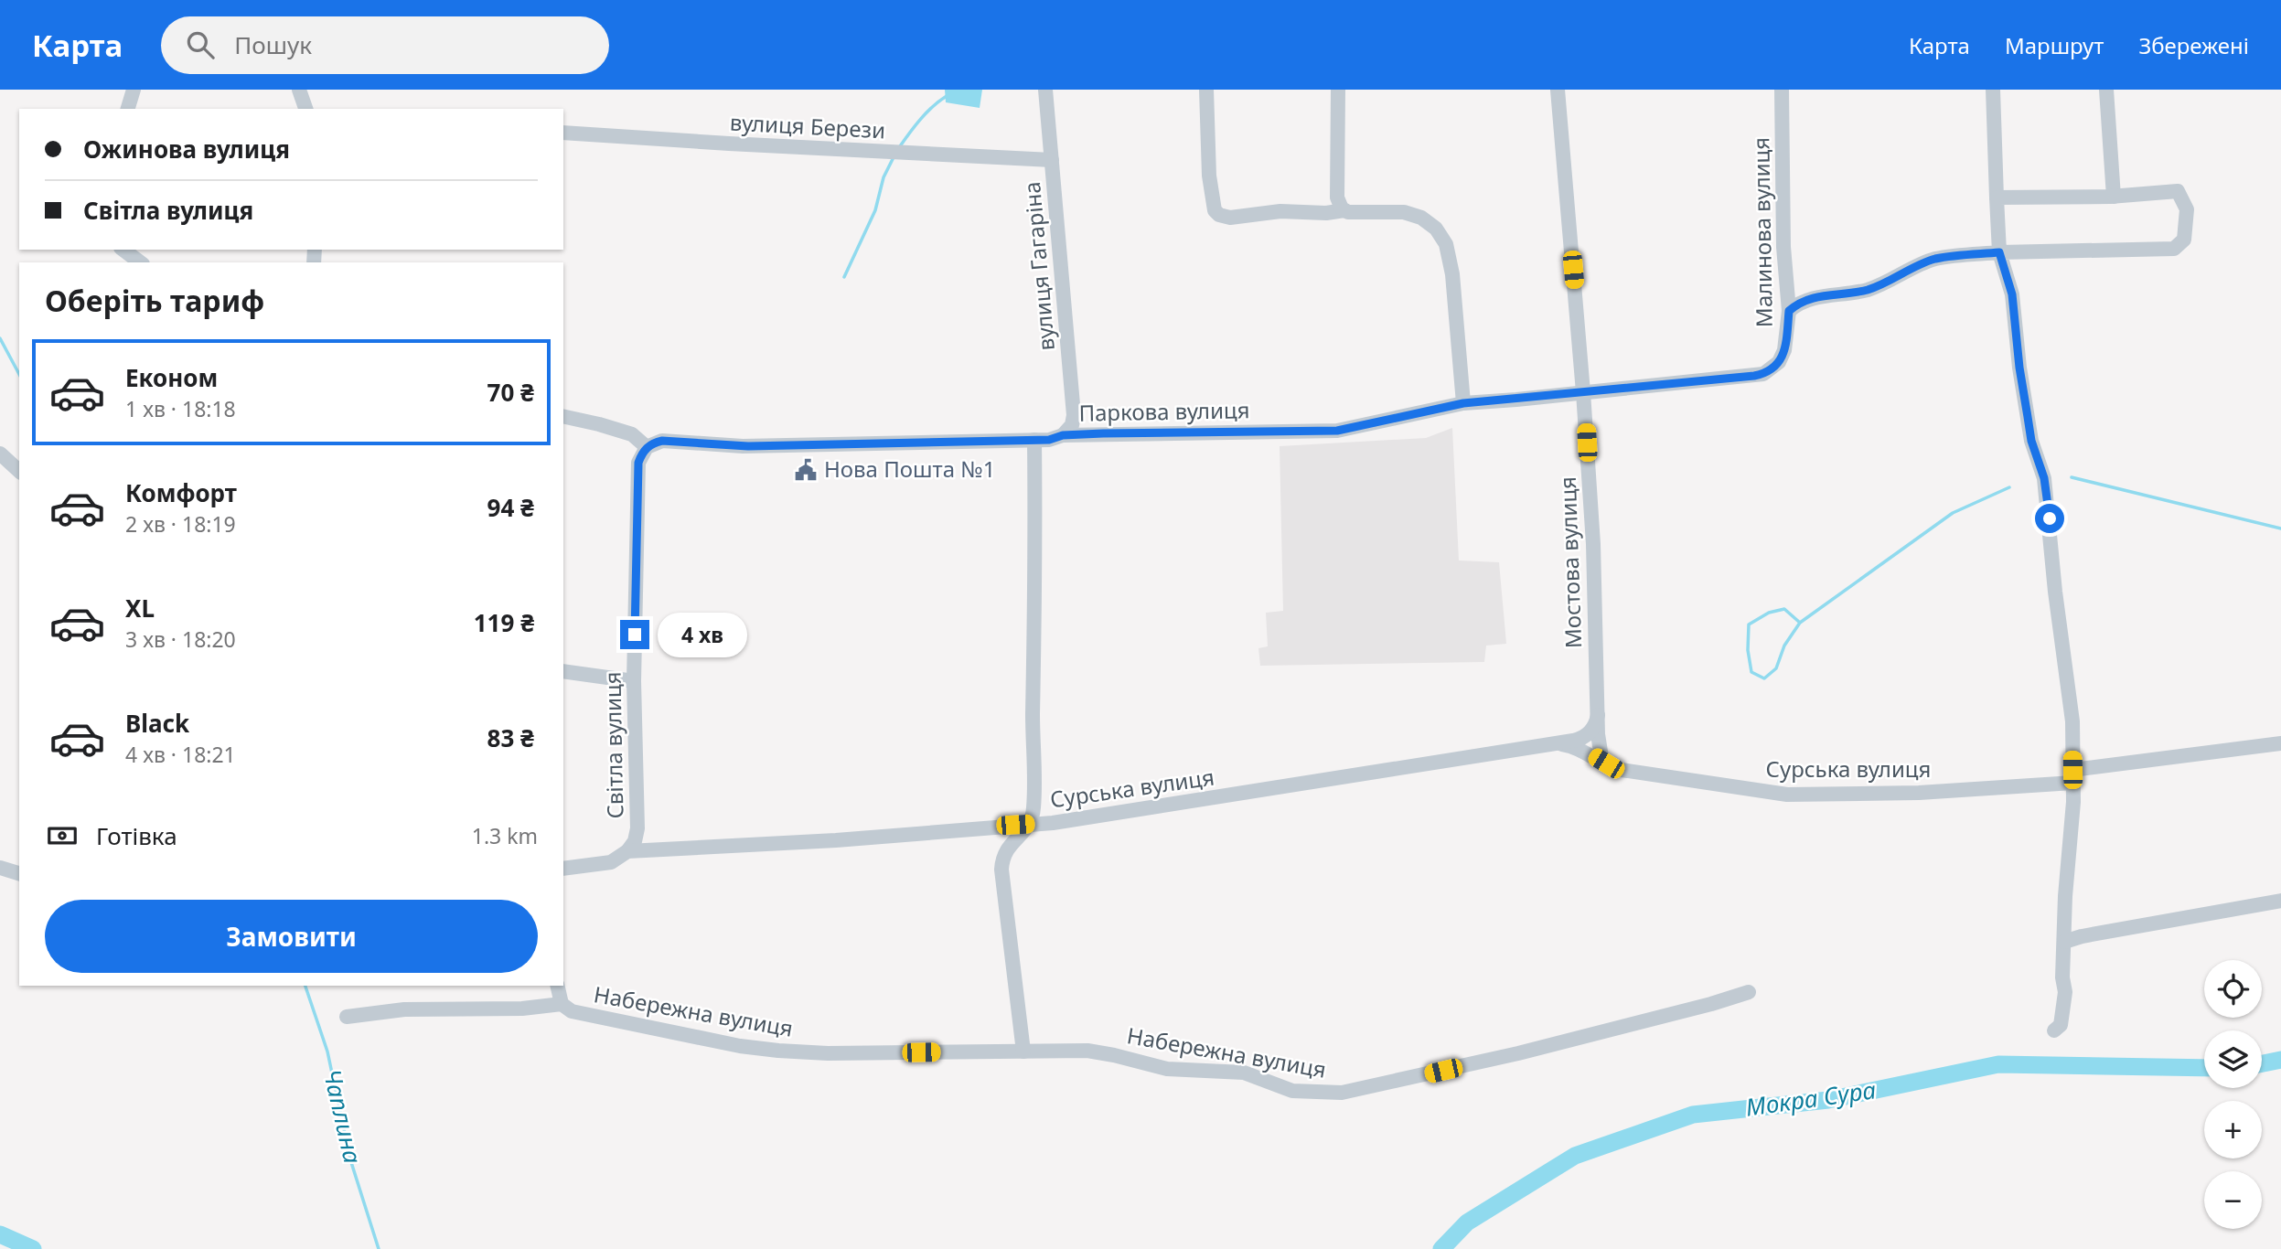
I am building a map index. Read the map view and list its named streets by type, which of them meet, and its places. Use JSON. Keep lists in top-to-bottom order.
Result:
{
  "streets": {
    "street": [
      "вулиця Берези",
      "Малинова вулиця",
      "вулиця Гагаріна",
      "Паркова вулиця",
      "Мостова вулиця",
      "Світла вулиця",
      "Сурська вулиця",
      "Набережна вулиця"
    ]
  },
  "crossings": [
    ["вулиця Берези", "вулиця Гагаріна"],
    ["Малинова вулиця", "Паркова вулиця"],
    ["вулиця Гагаріна", "Паркова вулиця"],
    ["Паркова вулиця", "Мостова вулиця"],
    ["Паркова вулиця", "Світла вулиця"],
    ["Мостова вулиця", "Сурська вулиця"],
    ["Світла вулиця", "Сурська вулиця"]
  ],
  "water": ["Мокра Сура", "Чаплина"],
  "places": {
    "public building": ["Нова Пошта №1"]
  },
  "page": {
    "header": "Карта",
    "search": "Пошук",
    "nav": ["Карта", "Маршрут", "Збережені"],
    "banner": ["Ожинова вулиця", "Світла вулиця"],
    "heading": "Оберіть тариф",
    "list": [
      {
        "name": "Економ",
        "note": "1 хв · 18:18",
        "value": "70 ₴"
      },
      {
        "name": "Комфорт",
        "note": "2 хв · 18:19",
        "value": "94 ₴"
      },
      {
        "name": "XL",
        "note": "3 хв · 18:20",
        "value": "119 ₴"
      },
      {
        "name": "Black",
        "note": "4 хв · 18:21",
        "value": "83 ₴"
      }
    ],
    "bubble": "4 хв",
    "pay": ["Готівка", "1.3 km"],
    "buttons": "Замовити",
    "map_buttons": ["+", "−"]
  }
}
